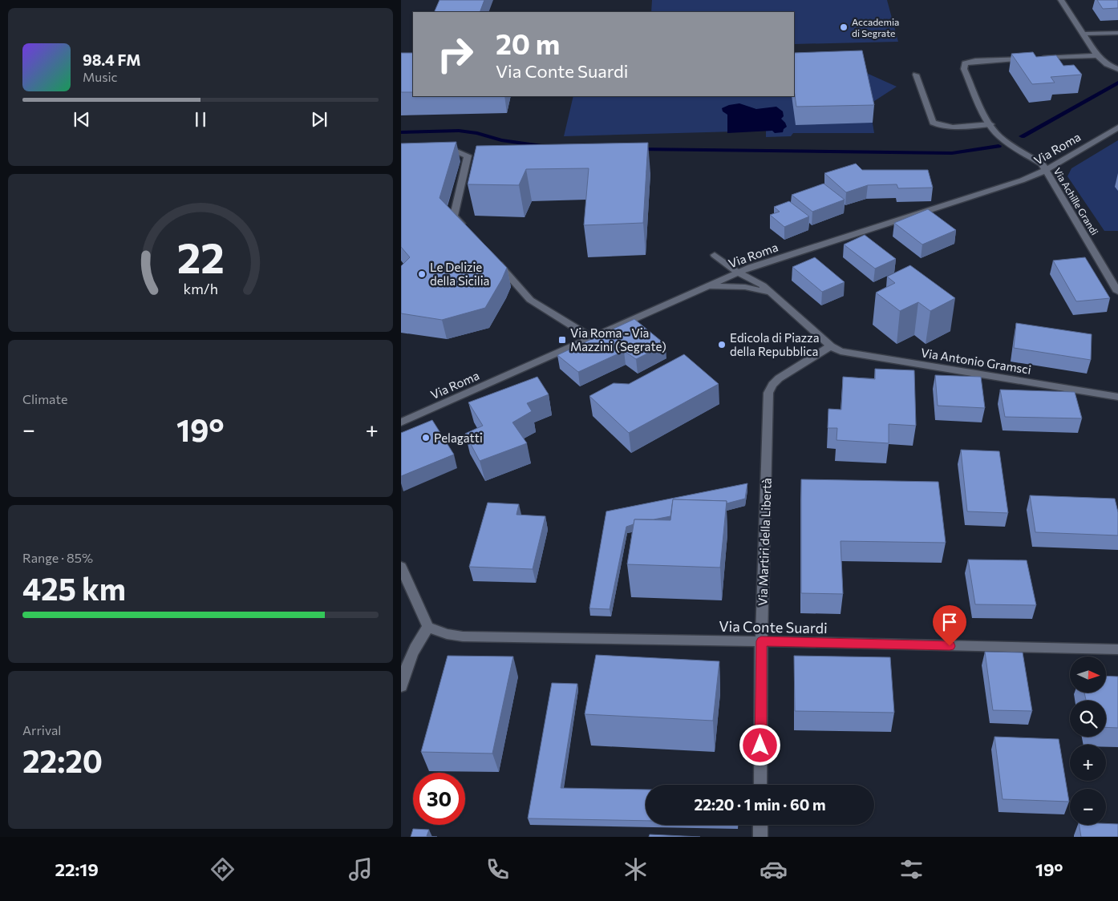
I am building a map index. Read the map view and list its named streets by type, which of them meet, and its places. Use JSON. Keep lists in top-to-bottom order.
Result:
{
  "streets": {
    "street": [
      "Via Roma",
      "Via Achille Grandi",
      "Via Antonio Gramsci",
      "Via Martiri della Libertà",
      "Via Conte Suardi"
    ]
  },
  "crossings": [
    ["Via Roma", "Via Achille Grandi"],
    ["Via Antonio Gramsci", "Via Martiri della Libertà"],
    ["Via Martiri della Libertà", "Via Conte Suardi"]
  ],
  "places": {
    "other": [
      "Accademia di Segrate",
      "Le Delizie della Sicilia",
      "Edicola di Piazza della Repubblica",
      "Pelagatti"
    ],
    "transit": ["Via Roma - Via Mazzini (Segrate)"]
  },
  "north": "right",
  "page": {
    "turn": ["20 m", "Via Conte Suardi"],
    "song": ["98.4 FM", "Music"],
    "tile": [
      "Climate",
      ["Range · 85%", "425 km"],
      ["Arrival", "22:20"]
    ],
    "heat": ["−", "19°", "+"],
    "map_buttons": ["+", "−"],
    "limit": "30",
    "trip": "22:20 · 1 min · 60 m",
    "tabs": ["22:19", "19°"],
    "gauge": ["22", "km/h"]
  }
}
